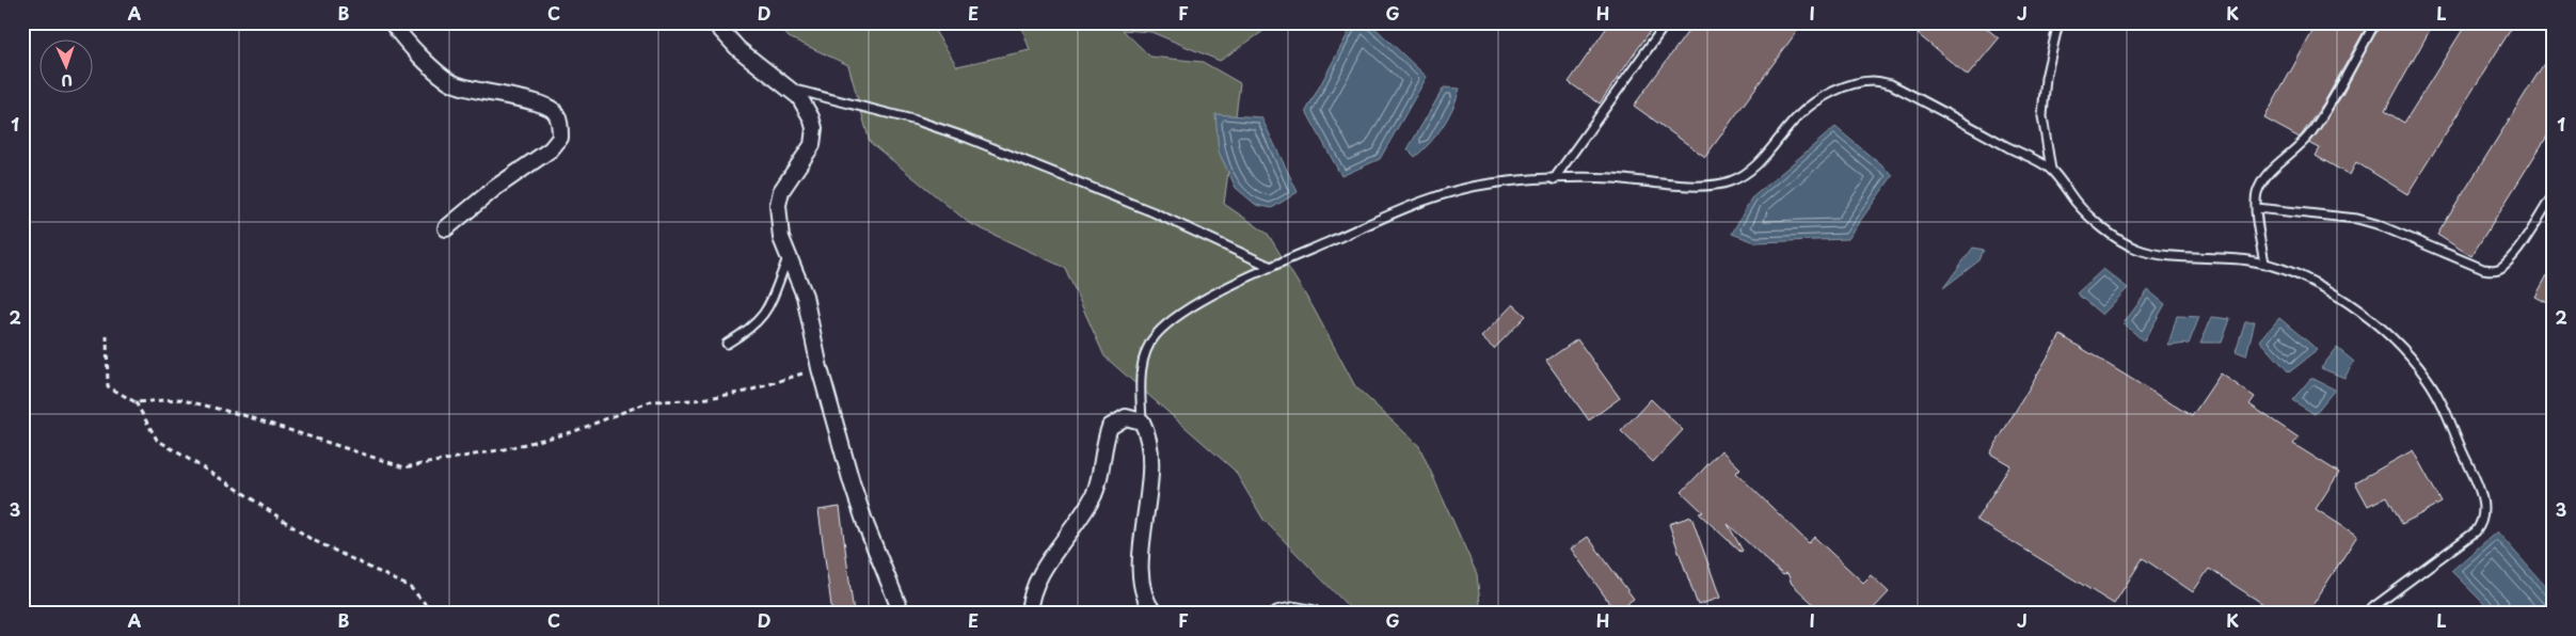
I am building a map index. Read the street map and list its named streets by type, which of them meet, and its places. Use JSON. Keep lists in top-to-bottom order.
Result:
{
  "north": "bottom",
  "grid": {
    "columns": [
      "A",
      "B",
      "C",
      "D",
      "E",
      "F",
      "G",
      "H",
      "I",
      "J",
      "K",
      "L"
    ],
    "rows": ["1", "2", "3"]
  }
}
